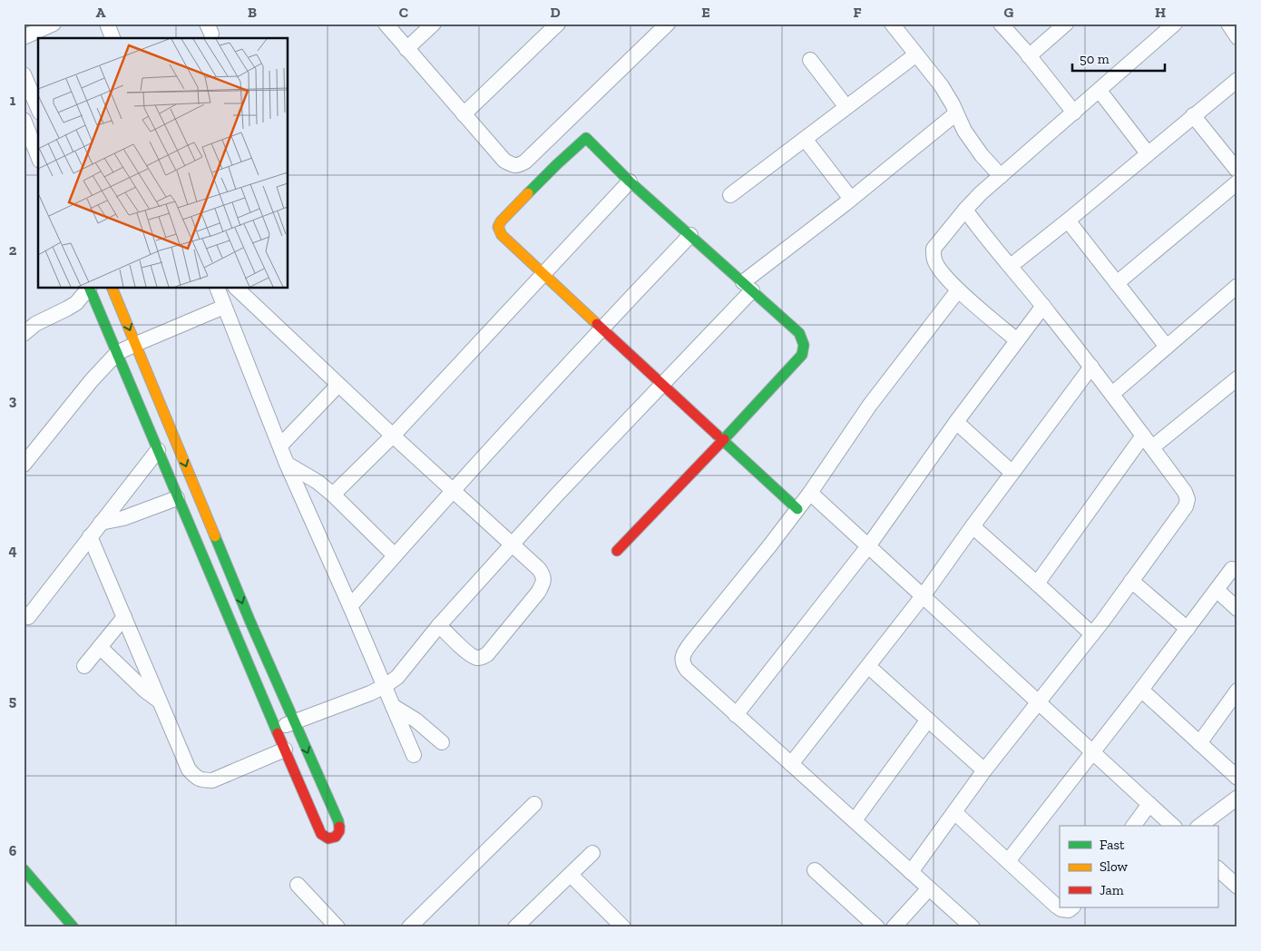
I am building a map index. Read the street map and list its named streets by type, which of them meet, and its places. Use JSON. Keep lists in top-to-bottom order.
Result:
{
  "legend": ["Fast", "Slow", "Jam"],
  "scale_bar": "50 m",
  "grid": {
    "columns": [
      "A",
      "B",
      "C",
      "D",
      "E",
      "F",
      "G",
      "H"
    ],
    "rows": [
      "1",
      "2",
      "3",
      "4",
      "5",
      "6"
    ]
  }
}
